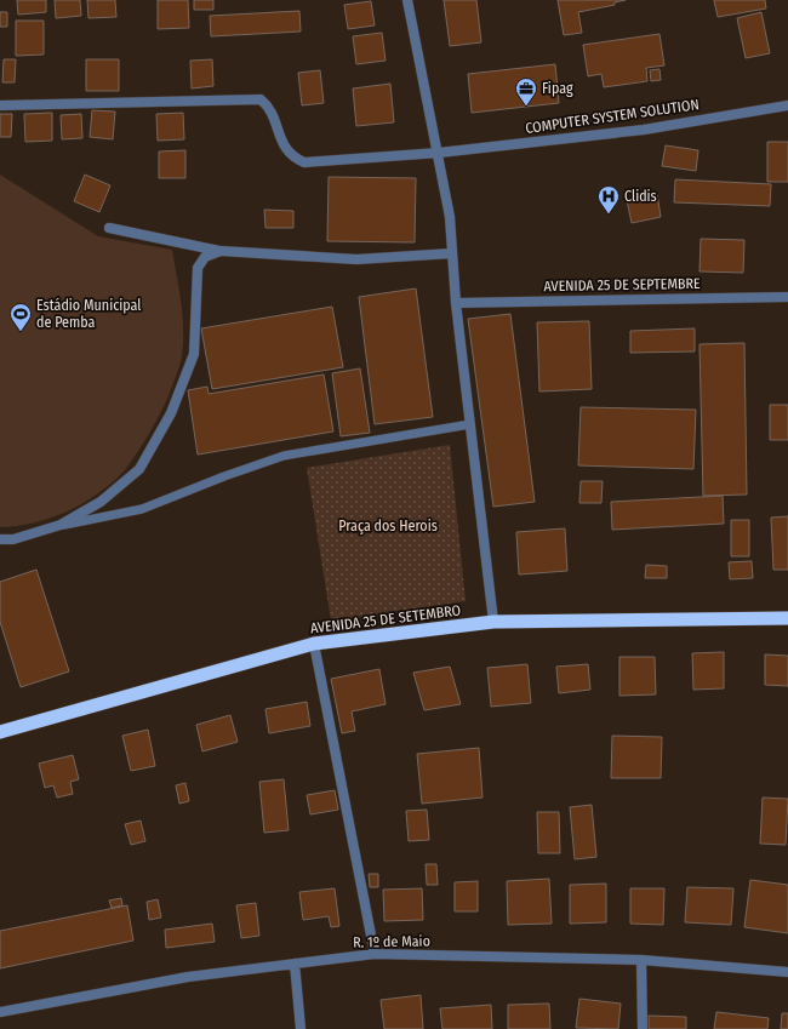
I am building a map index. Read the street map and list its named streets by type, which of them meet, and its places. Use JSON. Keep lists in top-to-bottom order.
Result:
{
  "streets": {
    "highway": ["AVENIDA 25 DE SETEMBRO"],
    "street": ["COMPUTER SYSTEM SOLUTION", "AVENIDA 25 DE SEPTEMBRE", "R. 1º de Maio"]
  },
  "parks": ["Praça dos Herois"],
  "places": {
    "office": ["Fipag"],
    "hospital": ["Clidis"],
    "sports": ["Estádio Municipal de Pemba"]
  }
}
